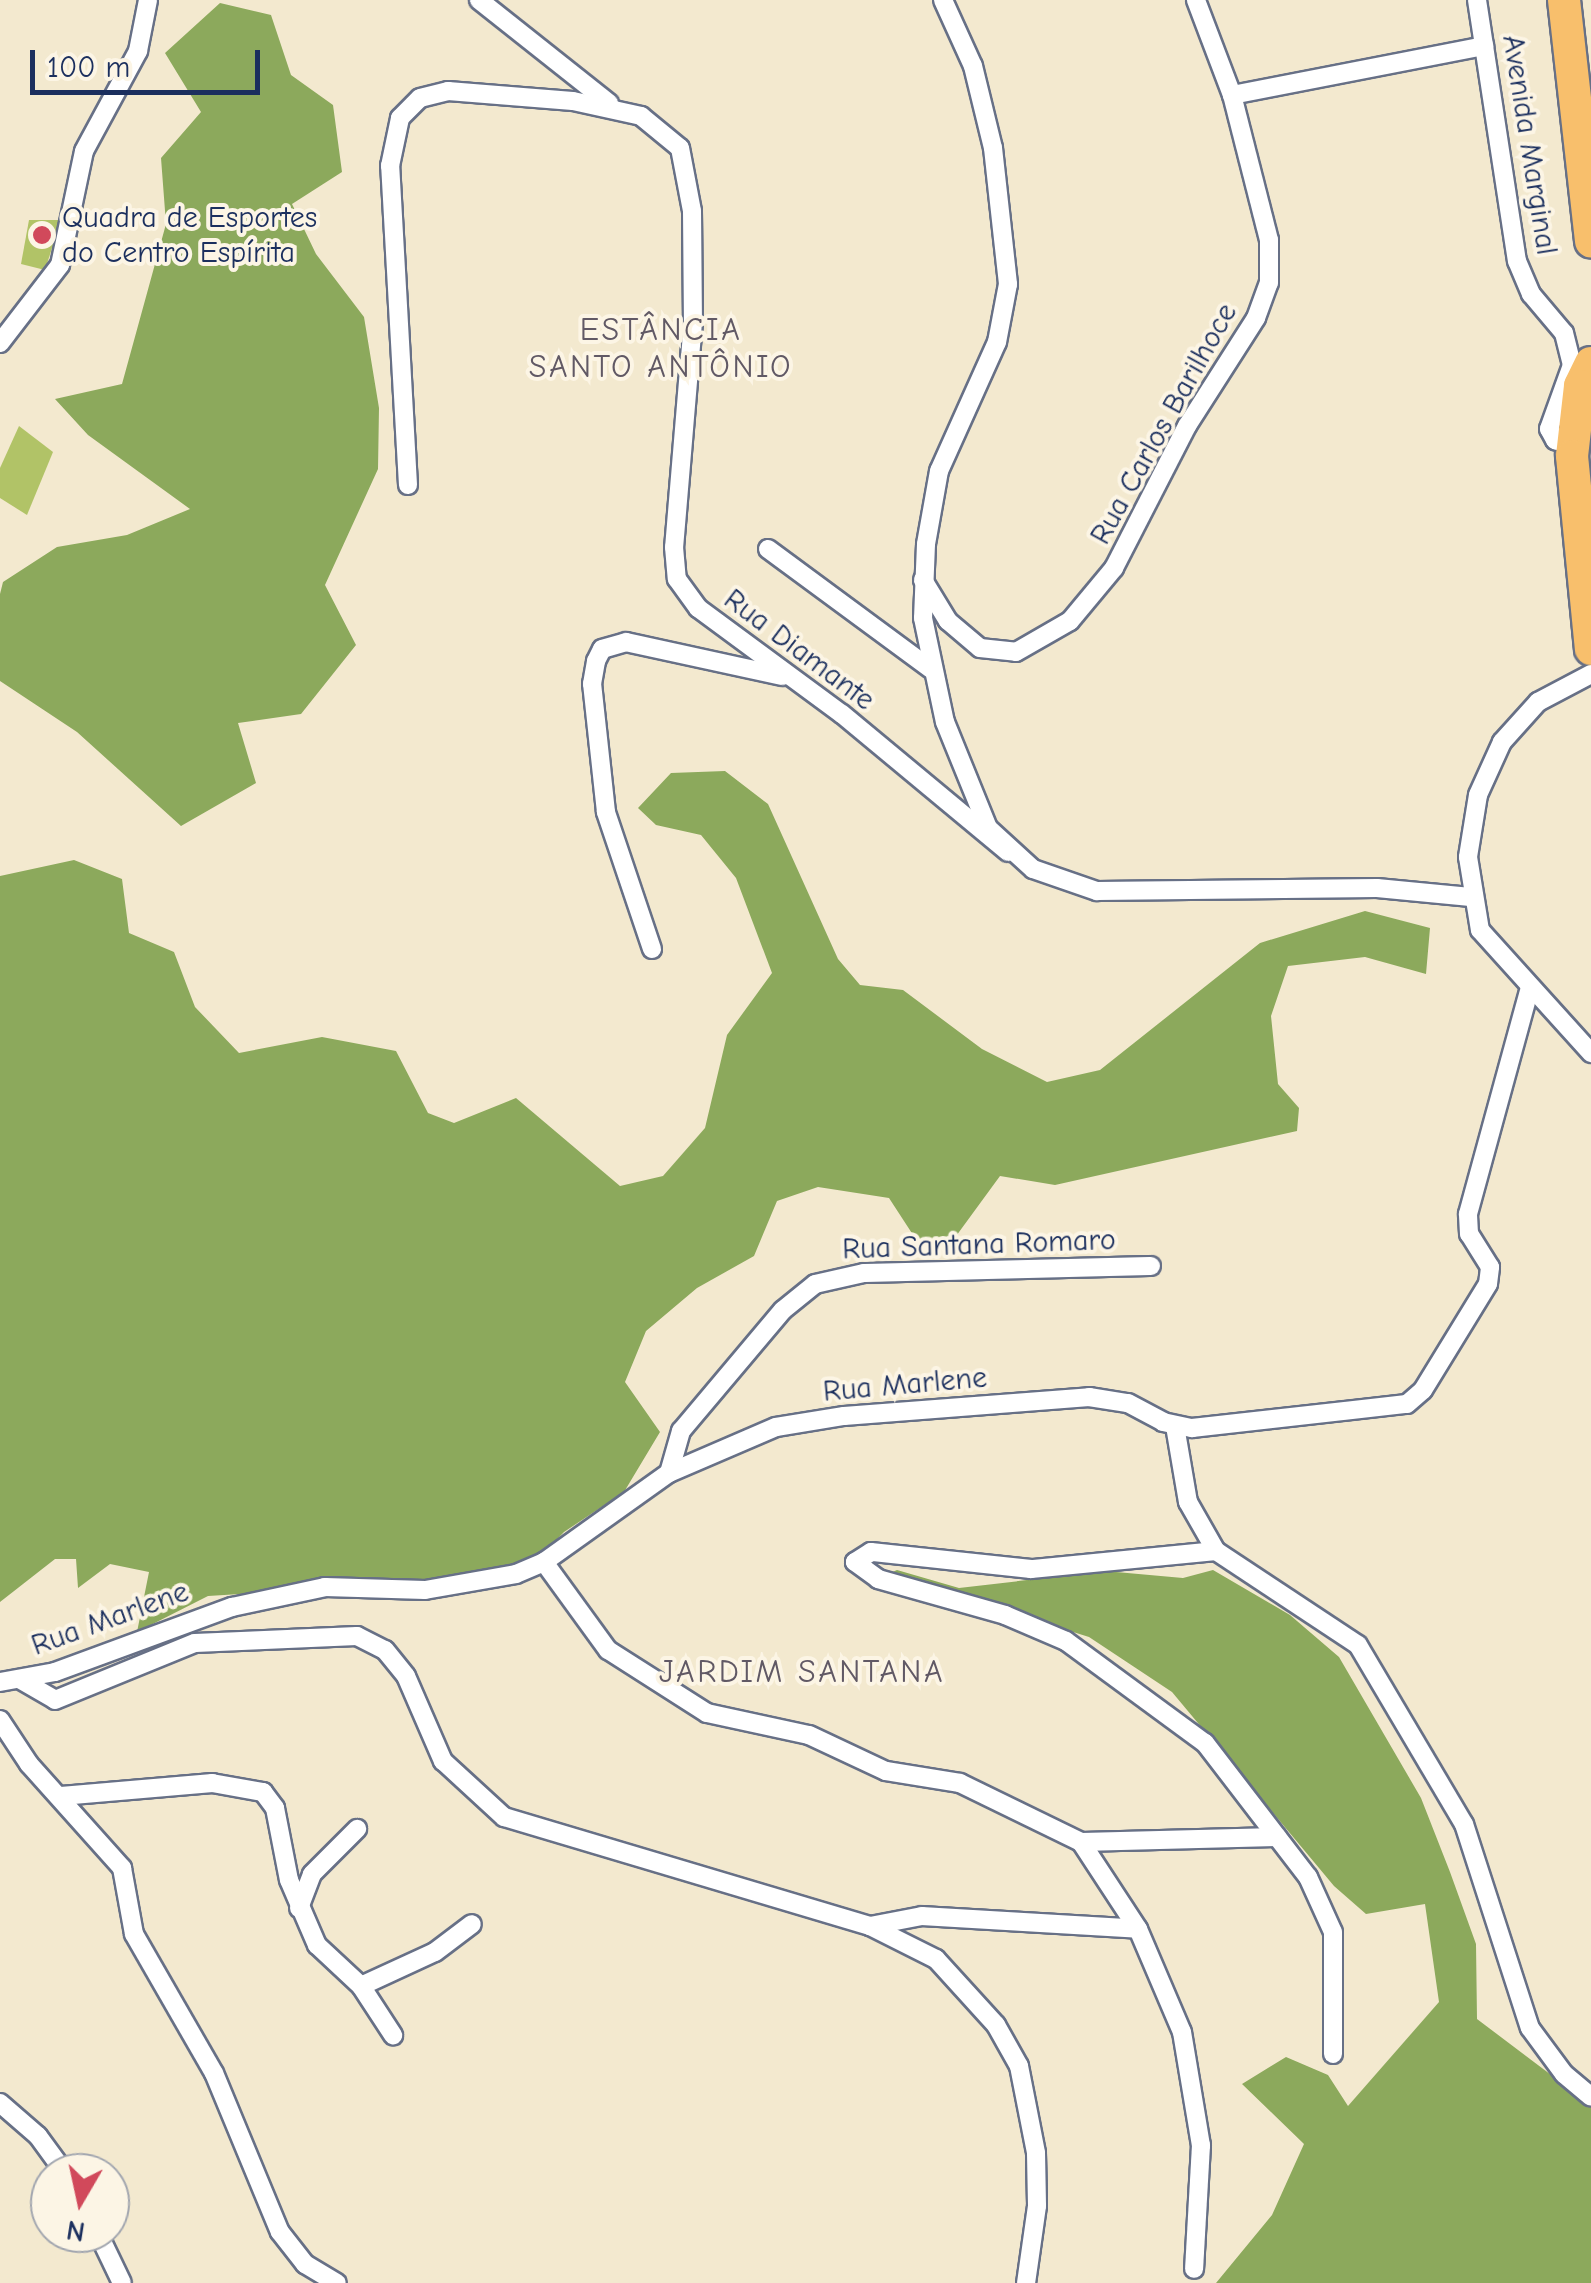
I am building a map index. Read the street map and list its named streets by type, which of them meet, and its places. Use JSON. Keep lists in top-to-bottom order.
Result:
{
  "streets": {
    "street": [
      "Avenida Marginal",
      "Rua Carlos Barilhoce",
      "Rua Diamante",
      "Rua Santana Romaro",
      "Rua Marlene"
    ]
  },
  "crossings": [
    ["Rua Santana Romaro", "Rua Marlene"]
  ],
  "districts": ["ESTÂNCIA SANTO ANTÔNIO", "JARDIM SANTANA"],
  "places": ["Quadra de Esportes do Centro Espírita"],
  "scale_bar": "100 m",
  "north": "bottom"
}
